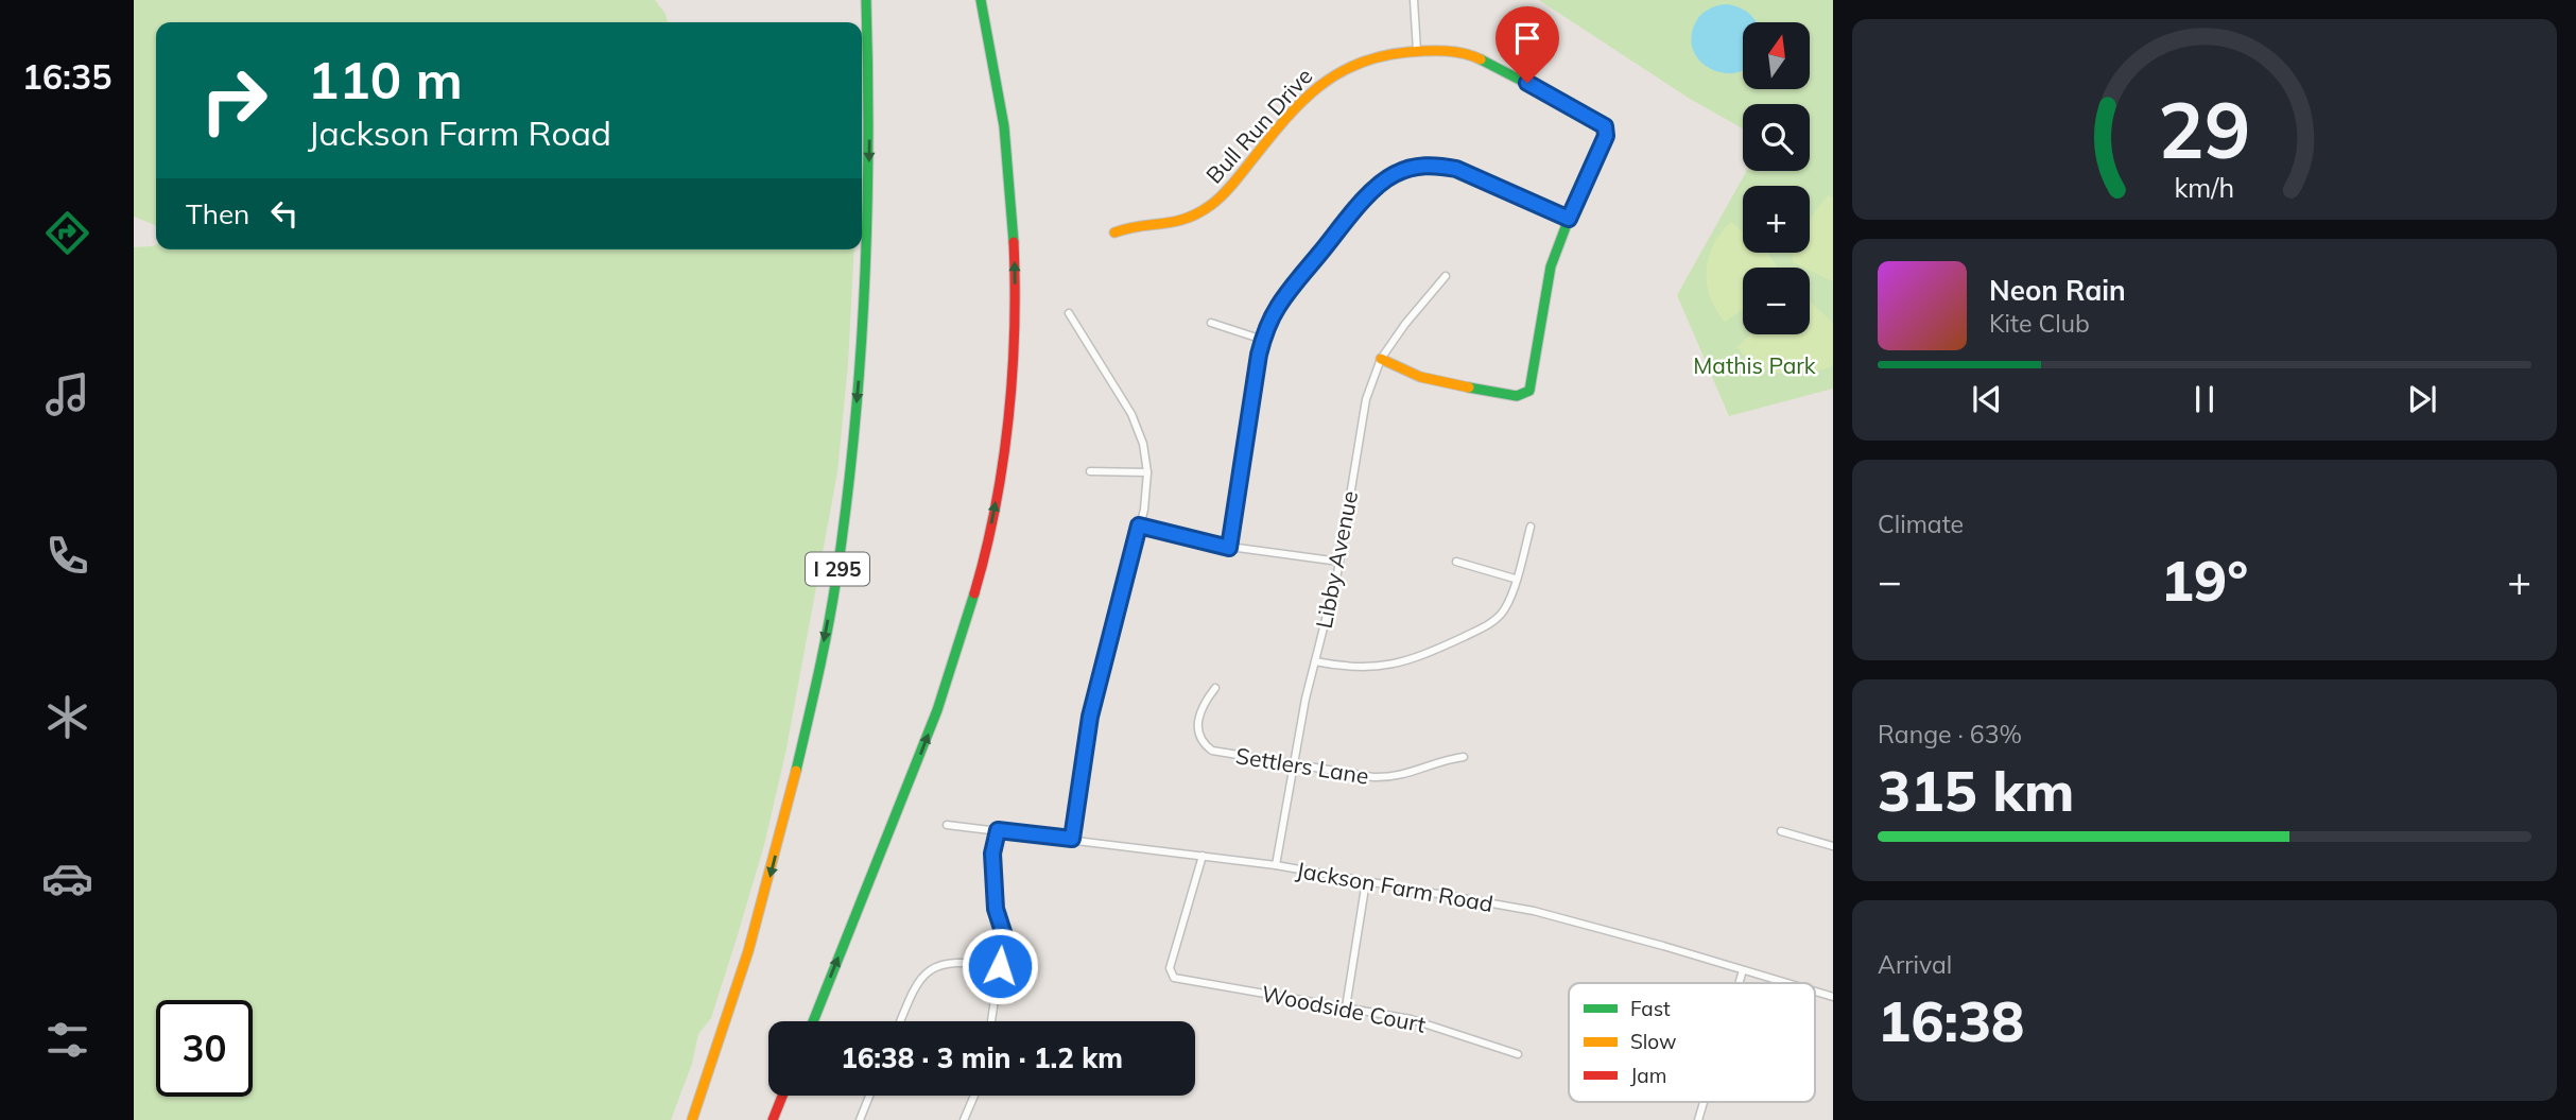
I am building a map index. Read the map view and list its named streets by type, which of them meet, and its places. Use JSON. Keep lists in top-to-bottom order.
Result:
{
  "streets": {
    "main road": ["Bull Run Drive", "I 295"],
    "street": [
      "Libby Avenue",
      "Settlers Lane",
      "Jackson Farm Road",
      "Woodside Court"
    ]
  },
  "crossings": [
    ["Bull Run Drive", "Libby Avenue"],
    ["Libby Avenue", "Settlers Lane"],
    ["Libby Avenue", "Jackson Farm Road"],
    ["Jackson Farm Road", "Woodside Court"]
  ],
  "parks": ["Mathis Park"],
  "legend": ["Fast", "Slow", "Jam"],
  "north": "top",
  "page": {
    "tabs": "16:35",
    "map_buttons": ["+", "−"],
    "turn": ["110 m", "Jackson Farm Road"],
    "then": "Then",
    "song": ["Neon Rain", "Kite Club"],
    "tile": [
      "Climate",
      ["Range · 63%", "315 km"],
      ["Arrival", "16:38"]
    ],
    "heat": ["−", "19°", "+"],
    "limit": "30",
    "trip": "16:38 · 3 min · 1.2 km",
    "gauge": ["29", "km/h"]
  }
}
